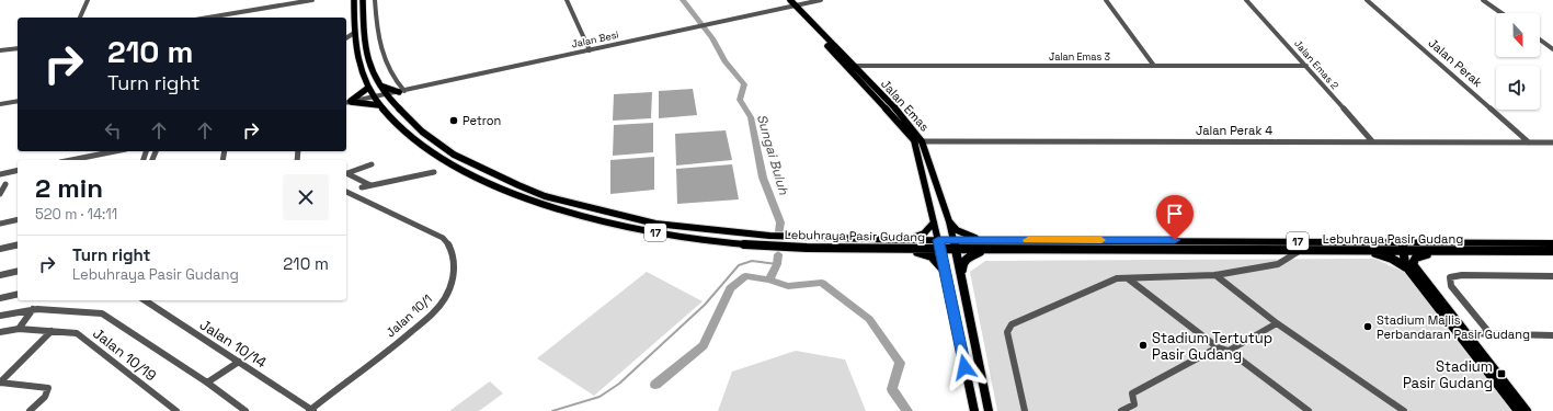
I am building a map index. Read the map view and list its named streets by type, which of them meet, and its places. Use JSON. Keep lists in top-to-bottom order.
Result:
{
  "streets": {
    "main road": ["Jalan Emas", "17", "Lebuhraya Pasir Gudang"],
    "street": [
      "Jalan Besi",
      "Jalan Emas 3",
      "Jalan Perak",
      "Jalan Emas 2",
      "Jalan Perak 4",
      "Jalan 10/1",
      "Jalan 10/14",
      "Jalan 10/19"
    ]
  },
  "crossings": [
    ["Jalan Besi", "Jalan Emas"],
    ["Jalan Besi", "Lebuhraya Pasir Gudang"],
    ["Jalan Emas 3", "Jalan Emas 2"],
    ["Jalan Emas 3", "Jalan Emas"],
    ["Jalan Perak", "Jalan Perak 4"],
    ["Jalan Emas 2", "Jalan Perak 4"],
    ["Jalan Emas", "Jalan Perak 4"],
    ["Jalan Emas", "Lebuhraya Pasir Gudang"],
    ["Jalan 10/1", "Jalan 10/14"]
  ],
  "water": ["Sungai Buluh"],
  "places": {
    "other": ["Petron", "Stadium Majlis Perbandaran Pasir Gudang", "Stadium Tertutup Pasir Gudang"],
    "transit": ["Stadium Pasir Gudang"]
  },
  "north": "bottom",
  "page": {
    "turn": ["210 m", "Turn right"],
    "heading": ["2 min", "520 m · 14:11"],
    "list": [
      {
        "name": "Turn right",
        "note": "Lebuhraya Pasir Gudang",
        "value": "210 m"
      }
    ]
  }
}
